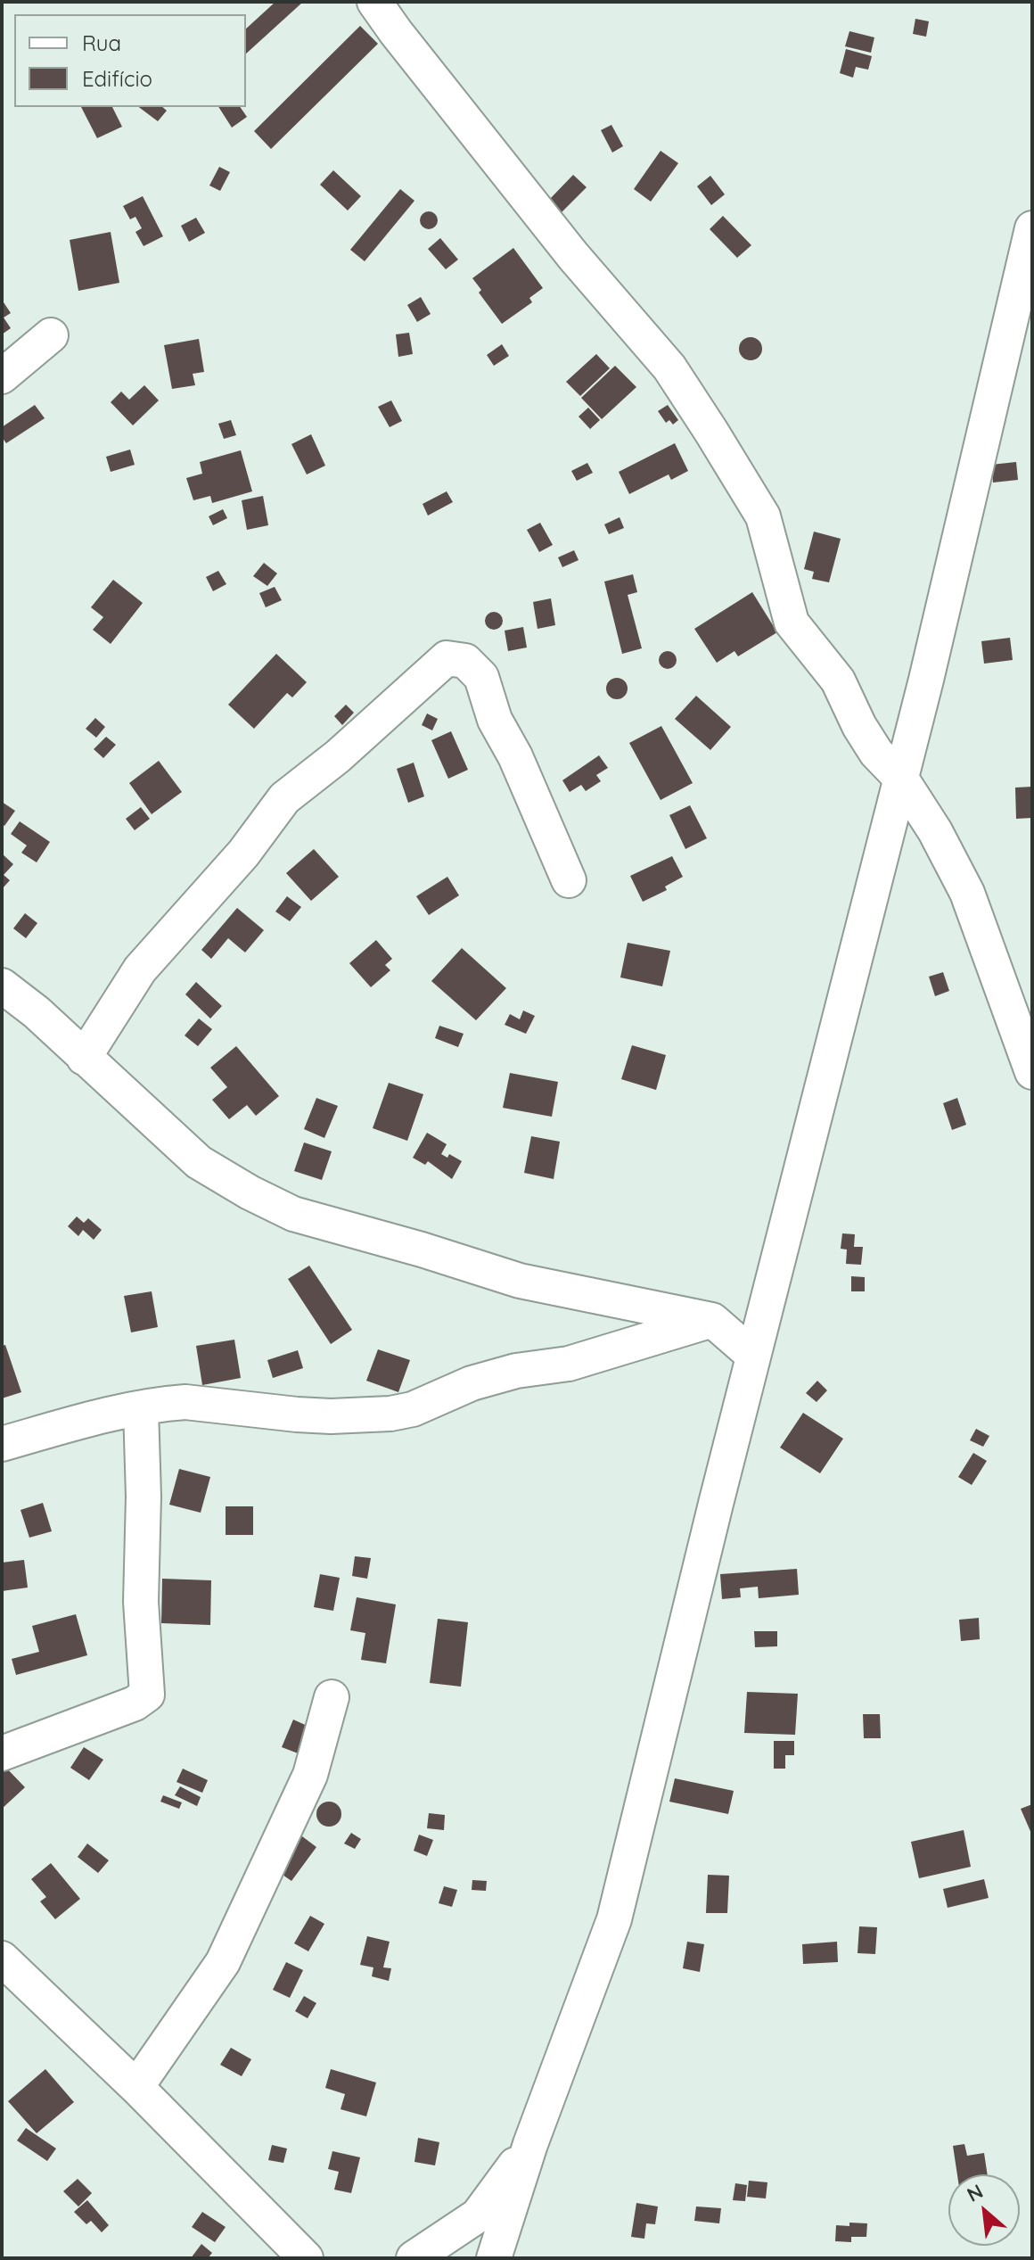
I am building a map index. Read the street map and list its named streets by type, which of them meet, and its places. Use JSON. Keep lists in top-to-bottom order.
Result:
{
  "legend": ["Rua", "Edifício"],
  "north": "top left"
}
